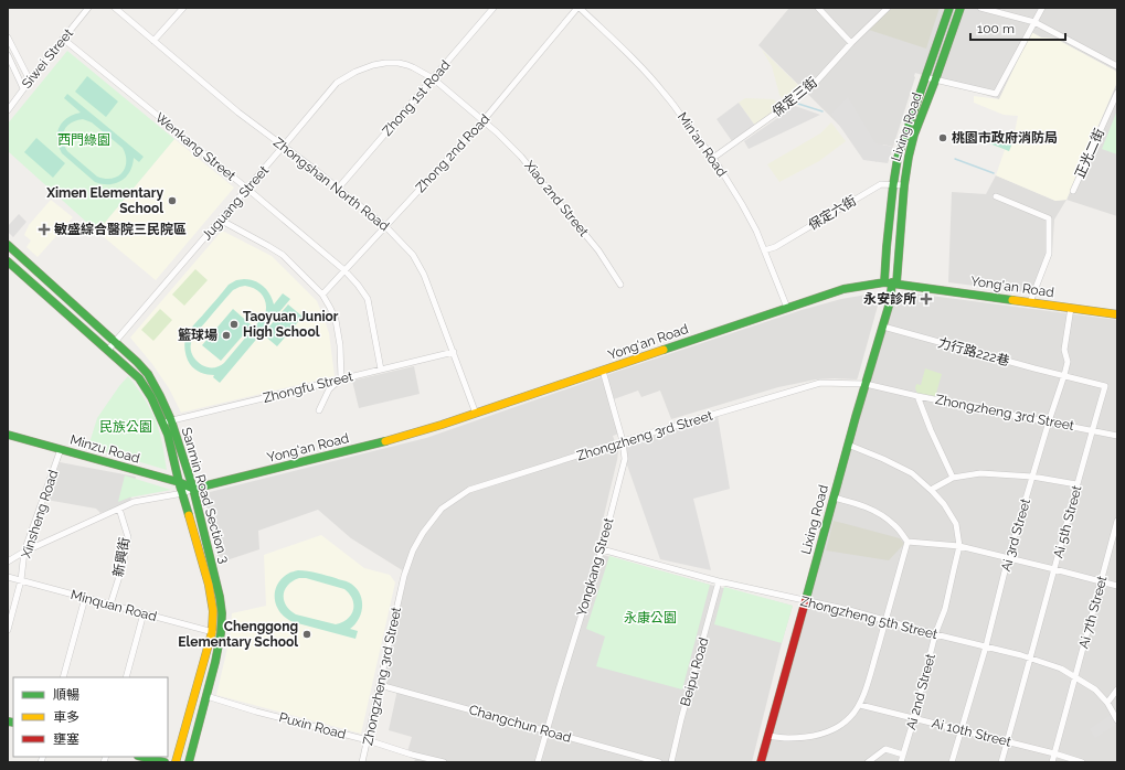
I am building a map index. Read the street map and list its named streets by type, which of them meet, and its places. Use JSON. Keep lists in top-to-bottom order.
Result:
{
  "streets": {
    "main road": [
      "Lixing Road",
      "Yong'an Road",
      "Minzu Road",
      "Sanmin Road Section 3"
    ],
    "street": [
      "Siwei Street",
      "保定三街",
      "Zhong 1st Road",
      "Min'an Road",
      "Wenkang Street",
      "Zhong 2nd Road",
      "正光二街",
      "Zhongshan North Road",
      "Xiao 2nd Street",
      "Juguang Street",
      "保定六街",
      "力行路222巷",
      "Zhongfu Street",
      "Zhongzheng 3rd Street",
      "Xinsheng Road",
      "Ai 5th Street",
      "Ai 3rd Street",
      "新興街",
      "Yongkang Street",
      "Minquan Road",
      "Ai 7th Street",
      "Zhongzheng 5th Street",
      "Beipu Road",
      "Ai 2nd Street",
      "Changchun Road",
      "Puxin Road",
      "Ai 10th Street"
    ]
  },
  "crossings": [
    ["Siwei Street", "Wenkang Street"],
    ["保定三街", "Min'an Road"],
    ["Zhong 1st Road", "Zhongshan North Road"],
    ["Zhong 1st Road", "Juguang Street"],
    ["Lixing Road", "保定六街"],
    ["Lixing Road", "Yong'an Road"],
    ["Lixing Road", "力行路222巷"],
    ["Lixing Road", "Zhongzheng 3rd Street"],
    ["Lixing Road", "Zhongzheng 5th Street"],
    ["Lixing Road", "Ai 2nd Street"],
    ["Min'an Road", "Zhong 2nd Road"],
    ["Min'an Road", "保定六街"],
    ["Min'an Road", "Yong'an Road"],
    ["Wenkang Street", "Zhong 2nd Road"],
    ["Wenkang Street", "Juguang Street"],
    ["Wenkang Street", "Zhongfu Street"],
    ["Zhong 2nd Road", "Zhongshan North Road"],
    ["Zhong 2nd Road", "Xiao 2nd Street"],
    ["Zhong 2nd Road", "Juguang Street"],
    ["Zhongshan North Road", "Juguang Street"],
    ["Zhongshan North Road", "Yong'an Road"],
    ["Zhongshan North Road", "Zhongfu Street"],
    ["Xiao 2nd Street", "Juguang Street"],
    ["Juguang Street", "Sanmin Road Section 3"],
    ["Yong'an Road", "Minzu Road"],
    ["Yong'an Road", "Sanmin Road Section 3"],
    ["Yong'an Road", "Ai 3rd Street"],
    ["Yong'an Road", "Yongkang Street"],
    ["力行路222巷", "Ai 5th Street"],
    ["力行路222巷", "Ai 3rd Street"],
    ["Zhongfu Street", "Sanmin Road Section 3"],
    ["Zhongzheng 3rd Street", "Ai 5th Street"],
    ["Zhongzheng 3rd Street", "Ai 3rd Street"],
    ["Zhongzheng 3rd Street", "Yongkang Street"],
    ["Zhongzheng 3rd Street", "Changchun Road"],
    ["Zhongzheng 3rd Street", "Puxin Road"],
    ["Minzu Road", "Sanmin Road Section 3"],
    ["Minzu Road", "Xinsheng Road"],
    ["Sanmin Road Section 3", "Minquan Road"],
    ["Sanmin Road Section 3", "Puxin Road"],
    ["Xinsheng Road", "Minquan Road"],
    ["Ai 5th Street", "Zhongzheng 5th Street"],
    ["Ai 5th Street", "Ai 10th Street"],
    ["Ai 3rd Street", "Zhongzheng 5th Street"],
    ["Ai 3rd Street", "Ai 10th Street"],
    ["新興街", "Minquan Road"],
    ["Yongkang Street", "Zhongzheng 5th Street"],
    ["Yongkang Street", "Changchun Road"],
    ["Ai 7th Street", "Zhongzheng 5th Street"],
    ["Ai 7th Street", "Ai 10th Street"],
    ["Zhongzheng 5th Street", "Beipu Road"],
    ["Zhongzheng 5th Street", "Ai 2nd Street"],
    ["Ai 2nd Street", "Ai 10th Street"]
  ],
  "parks": ["西門綠園", "民族公園", "永康公園"],
  "places": {
    "other": [
      "桃園市政府消防局",
      "Ximen Elementary School",
      "Taoyuan Junior High School",
      "籃球場",
      "Chenggong Elementary School"
    ],
    "health": ["敏盛綜合醫院三民院區", "永安診所"]
  },
  "legend": ["順暢", "車多", "壅塞"],
  "scale_bar": "100 m"
}
